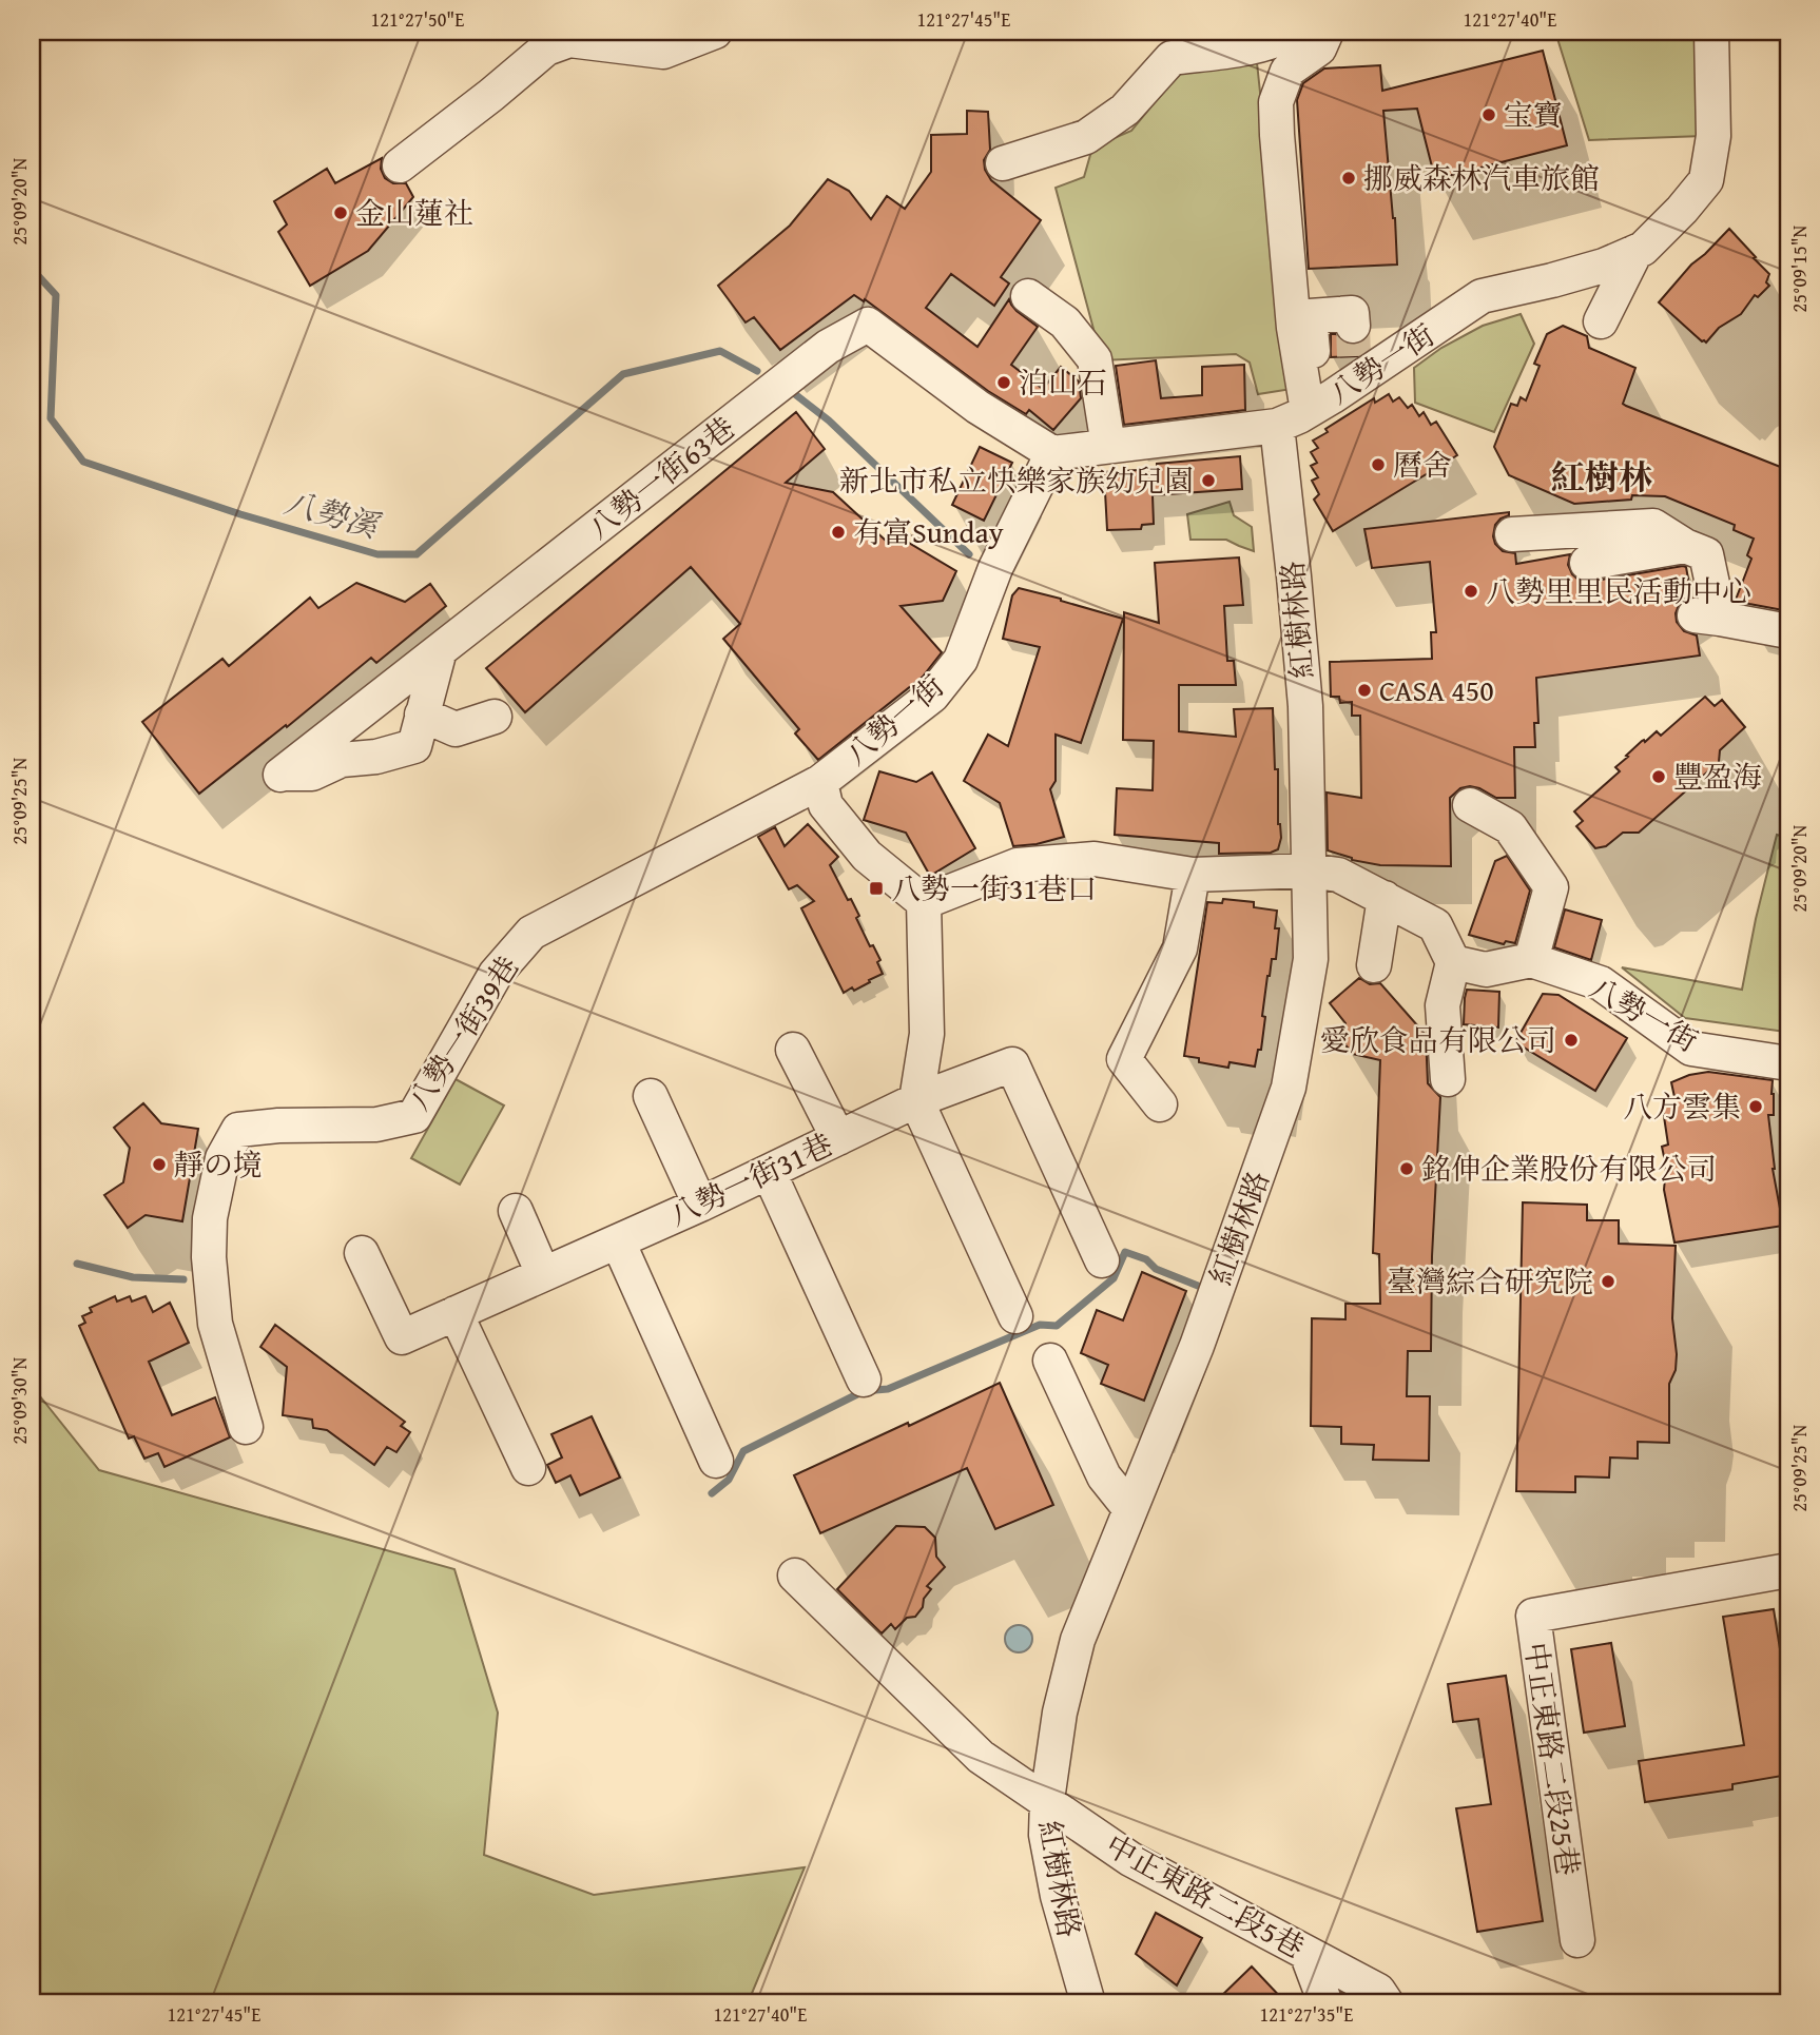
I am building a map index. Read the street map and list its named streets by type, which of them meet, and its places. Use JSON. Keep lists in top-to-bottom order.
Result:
{
  "streets": {
    "street": [
      "八勢一街",
      "八勢一街63巷",
      "紅樹林路",
      "八勢一街39巷",
      "八勢一街31巷",
      "中正東路二段25巷",
      "中正東路二段5巷"
    ]
  },
  "crossings": [
    ["八勢一街", "八勢一街63巷"],
    ["八勢一街", "紅樹林路"],
    ["八勢一街", "八勢一街39巷"],
    ["紅樹林路", "中正東路二段5巷"]
  ],
  "districts": ["紅樹林"],
  "water": ["八勢溪"],
  "places": {
    "other": [
      "宝寶",
      "挪威森林汽車旅館",
      "金山蓮社",
      "泊山石",
      "曆舍",
      "新北市私立快樂家族幼兒園",
      "有富Sunday",
      "八勢里里民活動中心",
      "CASA 450",
      "豐盈海",
      "愛欣食品有限公司",
      "八方雲集",
      "靜の境",
      "銘伸企業股份有限公司",
      "臺灣綜合研究院"
    ],
    "transit": ["八勢一街31巷口"]
  },
  "coordinates": [
    "121°27'50\"E",
    "121°27'45\"E",
    "121°27'40\"E",
    "25°09'20\"N",
    "25°09'15\"N",
    "25°09'25\"N",
    "25°09'30\"N",
    "121°27'35\"E"
  ]
}
